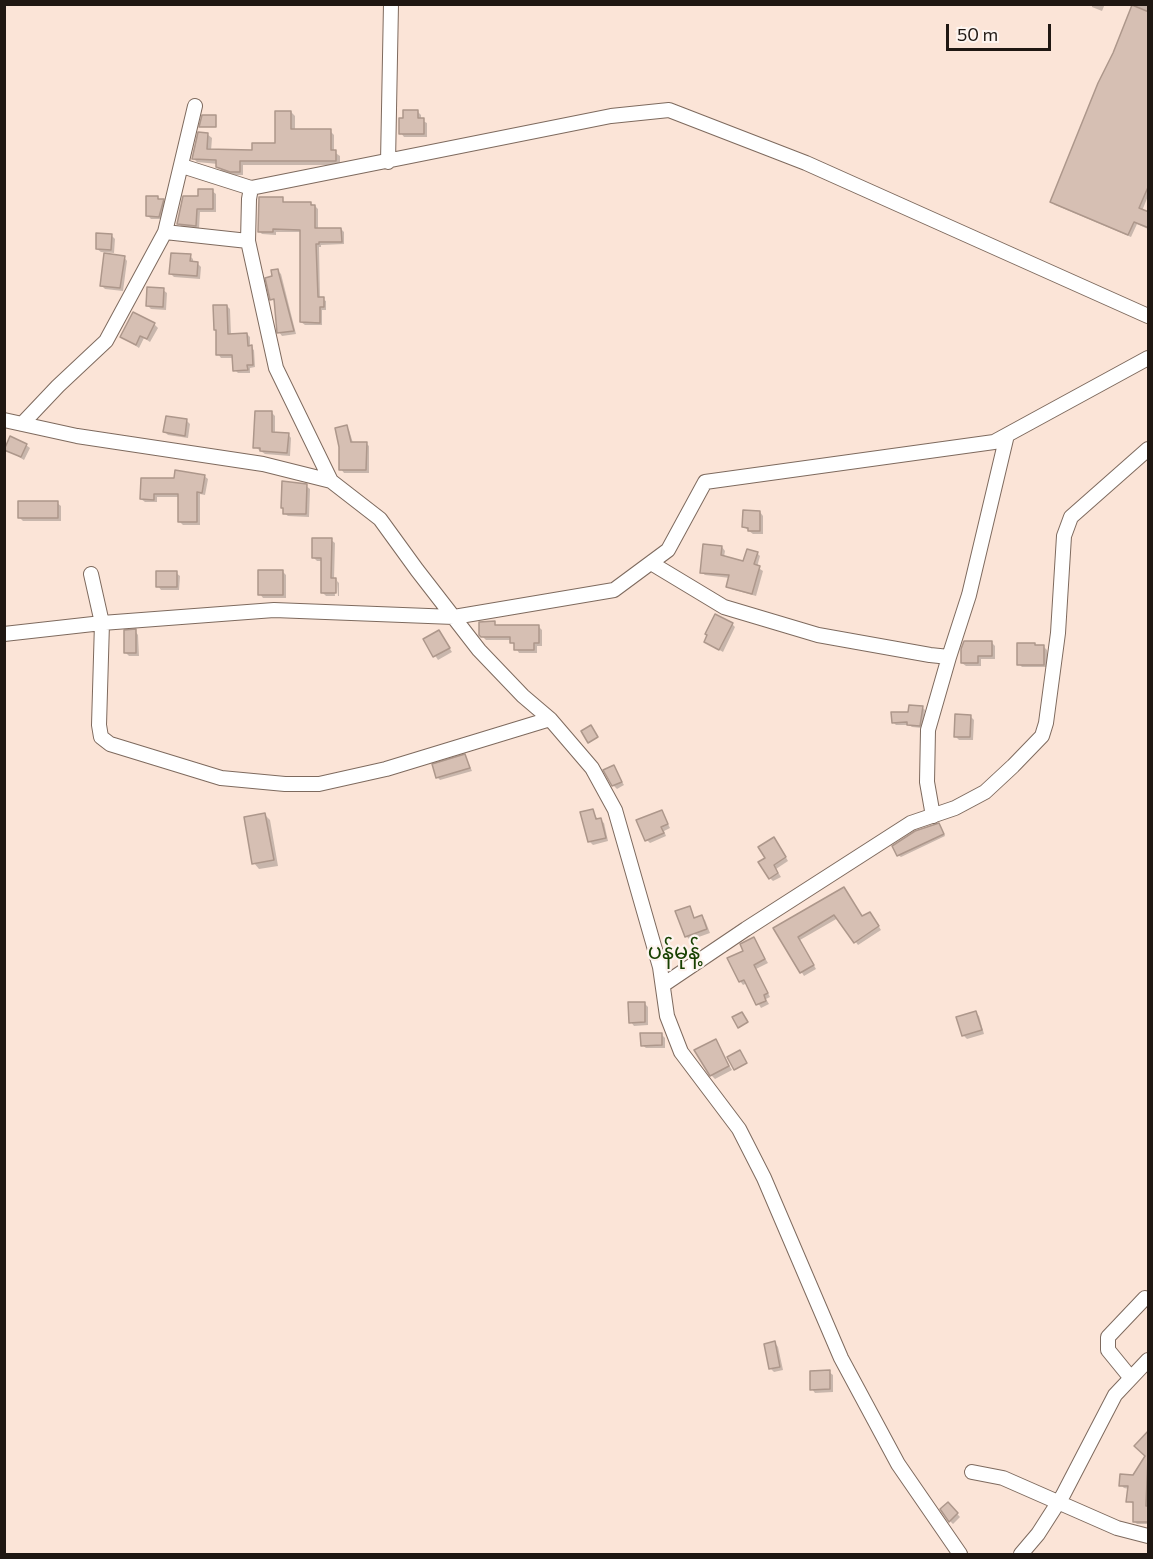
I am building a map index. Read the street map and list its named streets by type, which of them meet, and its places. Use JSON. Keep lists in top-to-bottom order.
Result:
{
  "districts": ["ပန်မုန့်"],
  "scale_bar": "50 m"
}
